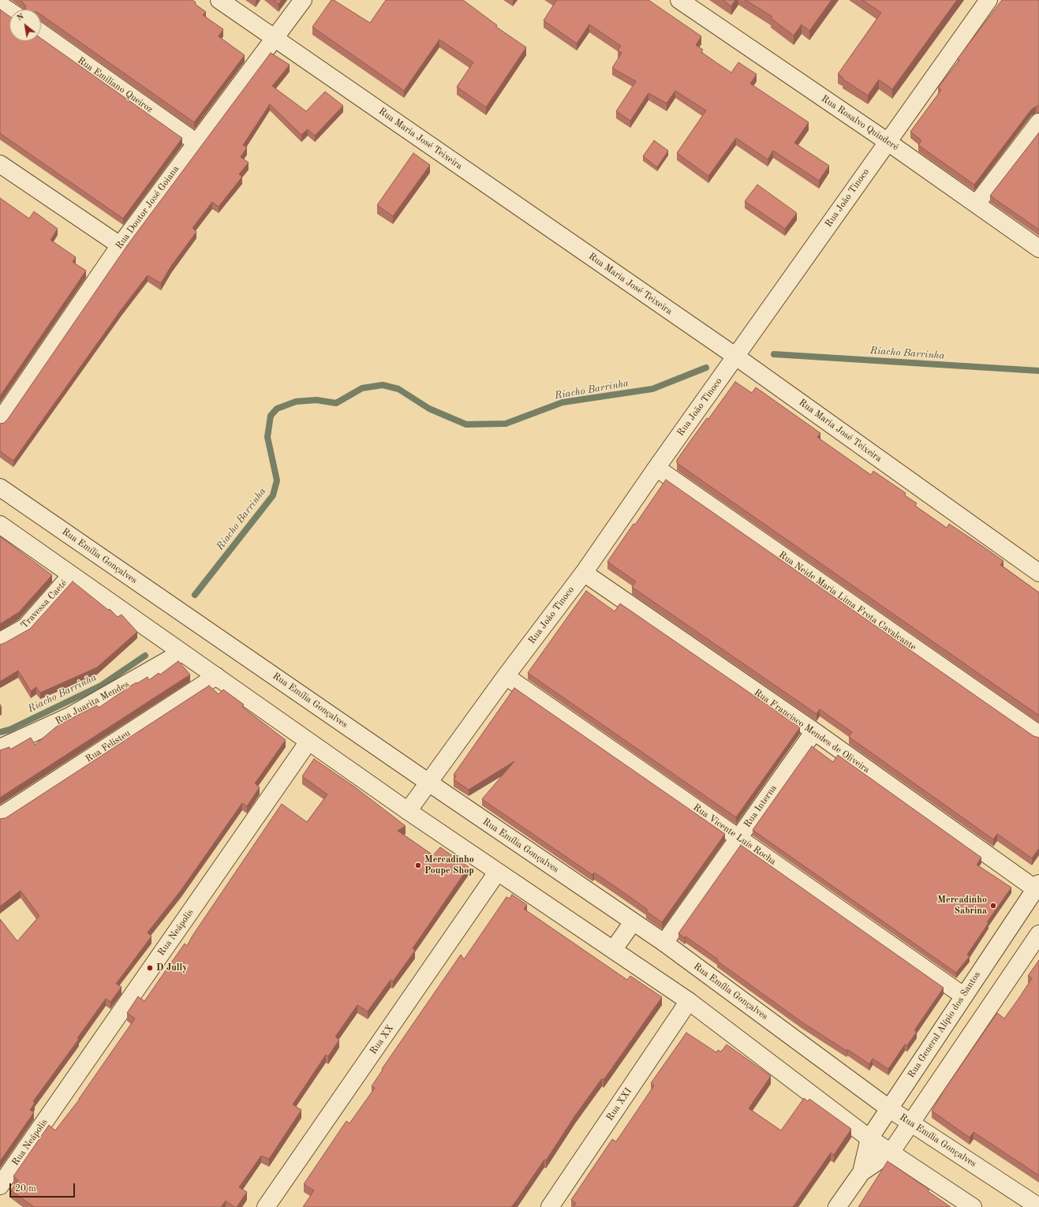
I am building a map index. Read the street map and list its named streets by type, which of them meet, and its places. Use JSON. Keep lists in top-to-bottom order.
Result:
{
  "streets": {
    "street": [
      "Rua Emiliano Queiroz",
      "Rua Rosalvo Quinderé",
      "Rua Maria José Teixeira",
      "Rua João Tinoco",
      "Rua Doutor José Goiana",
      "Rua Emília Gonçalves",
      "Rua Neide Maria Lima Frota Cavalcante",
      "Travessa Caeté",
      "Rua Juarita Mendes",
      "Rua Francisco Mendes de Oliveira",
      "Rua Felisteu",
      "Rua Interna",
      "Rua Vicente Luís Rocha",
      "Rua Neápolis",
      "Rua General Alípio dos Santos",
      "Rua XX",
      "Rua XXI"
    ]
  },
  "crossings": [
    ["Rua Emiliano Queiroz", "Rua Doutor José Goiana"],
    ["Rua Rosalvo Quinderé", "Rua João Tinoco"],
    ["Rua Maria José Teixeira", "Rua João Tinoco"],
    ["Rua Maria José Teixeira", "Rua Doutor José Goiana"],
    ["Rua João Tinoco", "Rua Emília Gonçalves"],
    ["Rua João Tinoco", "Rua Neide Maria Lima Frota Cavalcante"],
    ["Rua João Tinoco", "Rua Francisco Mendes de Oliveira"],
    ["Rua João Tinoco", "Rua Vicente Luís Rocha"],
    ["Rua Emília Gonçalves", "Rua Interna"],
    ["Rua Emília Gonçalves", "Rua General Alípio dos Santos"],
    ["Rua Francisco Mendes de Oliveira", "Rua Interna"],
    ["Rua Francisco Mendes de Oliveira", "Rua General Alípio dos Santos"],
    ["Rua Interna", "Rua Vicente Luís Rocha"],
    ["Rua Vicente Luís Rocha", "Rua General Alípio dos Santos"]
  ],
  "water": ["Riacho Barrinha"],
  "places": ["Mercadinho Poupe Shop", "Mercadinho Sabrina", "D Jully"],
  "scale_bar": "20 m",
  "north": "top left"
}
